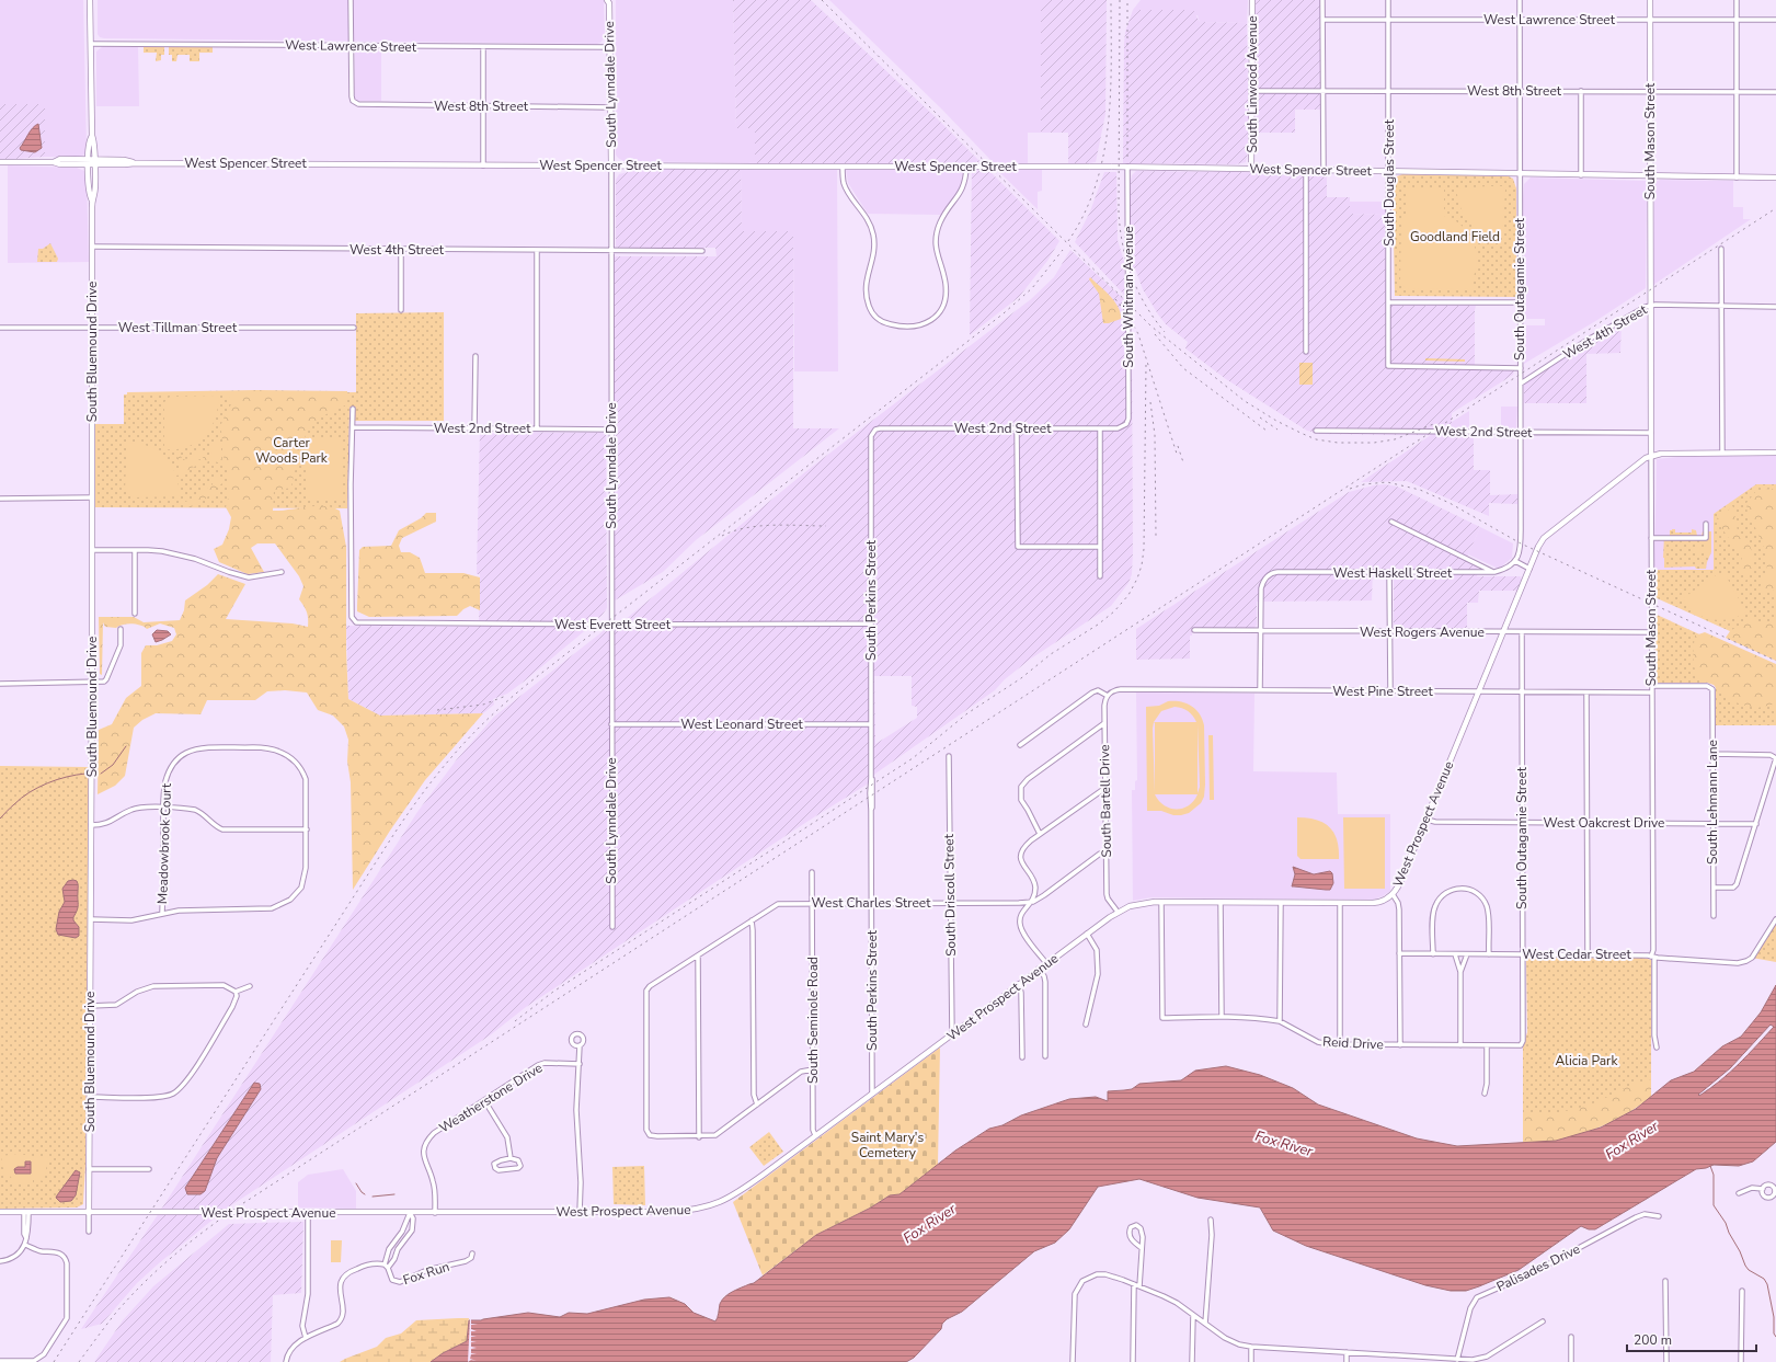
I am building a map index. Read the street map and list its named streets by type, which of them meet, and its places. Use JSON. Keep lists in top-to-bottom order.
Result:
{
  "streets": {
    "main road": [
      "South Lynndale Drive",
      "South Linwood Avenue",
      "South Mason Street",
      "West Spencer Street",
      "South Bluemound Drive",
      "West Prospect Avenue"
    ],
    "street": [
      "West Lawrence Street",
      "West 8th Street",
      "South Douglas Street",
      "West 4th Street",
      "South Outagamie Street",
      "South Whitman Avenue",
      "West Tillman Street",
      "West 2nd Street",
      "West Haskell Street",
      "South Perkins Street",
      "West Everett Street",
      "West Rogers Avenue",
      "West Pine Street",
      "West Leonard Street",
      "South Bartell Drive",
      "South Lehmann Lane",
      "West Oakcrest Drive",
      "Meadowbrook Court",
      "South Driscoll Street",
      "West Charles Street",
      "West Cedar Street",
      "South Seminole Road",
      "Reid Drive",
      "Weatherstone Drive",
      "Palisades Drive",
      "Fox Run"
    ]
  },
  "crossings": [
    ["West Lawrence Street", "South Lynndale Drive"],
    ["West Lawrence Street", "West 8th Street"],
    ["West Lawrence Street", "South Mason Street"],
    ["West Lawrence Street", "South Douglas Street"],
    ["West Lawrence Street", "South Outagamie Street"],
    ["West Lawrence Street", "South Bluemound Drive"],
    ["South Lynndale Drive", "West 8th Street"],
    ["South Lynndale Drive", "West Spencer Street"],
    ["South Lynndale Drive", "West 4th Street"],
    ["South Lynndale Drive", "West 2nd Street"],
    ["South Lynndale Drive", "West Everett Street"],
    ["South Lynndale Drive", "West Leonard Street"],
    ["South Linwood Avenue", "West 8th Street"],
    ["South Linwood Avenue", "West Spencer Street"],
    ["West 8th Street", "South Mason Street"],
    ["West 8th Street", "South Douglas Street"],
    ["West 8th Street", "South Outagamie Street"],
    ["South Mason Street", "West Spencer Street"],
    ["South Mason Street", "West 4th Street"],
    ["South Mason Street", "West 2nd Street"],
    ["South Mason Street", "West Rogers Avenue"],
    ["South Mason Street", "West Pine Street"],
    ["South Mason Street", "South Lehmann Lane"],
    ["South Mason Street", "West Oakcrest Drive"],
    ["South Mason Street", "West Prospect Avenue"],
    ["South Mason Street", "West Cedar Street"],
    ["West Spencer Street", "South Douglas Street"],
    ["West Spencer Street", "South Outagamie Street"],
    ["West Spencer Street", "South Whitman Avenue"],
    ["West Spencer Street", "South Bluemound Drive"],
    ["South Douglas Street", "South Outagamie Street"],
    ["West 4th Street", "South Outagamie Street"],
    ["West 4th Street", "South Bluemound Drive"],
    ["South Outagamie Street", "West 2nd Street"],
    ["South Outagamie Street", "West Haskell Street"],
    ["South Outagamie Street", "West Rogers Avenue"],
    ["South Outagamie Street", "West Pine Street"],
    ["South Outagamie Street", "West Oakcrest Drive"],
    ["South Outagamie Street", "West Cedar Street"],
    ["South Outagamie Street", "Reid Drive"],
    ["South Whitman Avenue", "West 2nd Street"],
    ["West Tillman Street", "South Bluemound Drive"],
    ["South Bluemound Drive", "West Prospect Avenue"],
    ["South Bluemound Drive", "Meadowbrook Court"],
    ["West 2nd Street", "South Perkins Street"],
    ["West 2nd Street", "West Everett Street"],
    ["West Haskell Street", "West Rogers Avenue"],
    ["South Perkins Street", "West Everett Street"],
    ["South Perkins Street", "West Leonard Street"],
    ["South Perkins Street", "West Prospect Avenue"],
    ["South Perkins Street", "West Charles Street"],
    ["West Rogers Avenue", "West Prospect Avenue"],
    ["West Pine Street", "South Bartell Drive"],
    ["West Pine Street", "West Prospect Avenue"],
    ["South Bartell Drive", "West Prospect Avenue"],
    ["South Lehmann Lane", "West Oakcrest Drive"],
    ["West Oakcrest Drive", "West Prospect Avenue"],
    ["West Prospect Avenue", "South Driscoll Street"],
    ["West Prospect Avenue", "South Seminole Road"],
    ["West Prospect Avenue", "Reid Drive"],
    ["West Prospect Avenue", "Weatherstone Drive"],
    ["South Driscoll Street", "West Charles Street"],
    ["West Charles Street", "South Seminole Road"]
  ],
  "water": ["Fox River"],
  "parks": [
    "Goodland Field",
    "Carter Woods Park",
    "Alicia Park",
    "Saint Mary's Cemetery"
  ],
  "scale_bar": "200 m"
}
